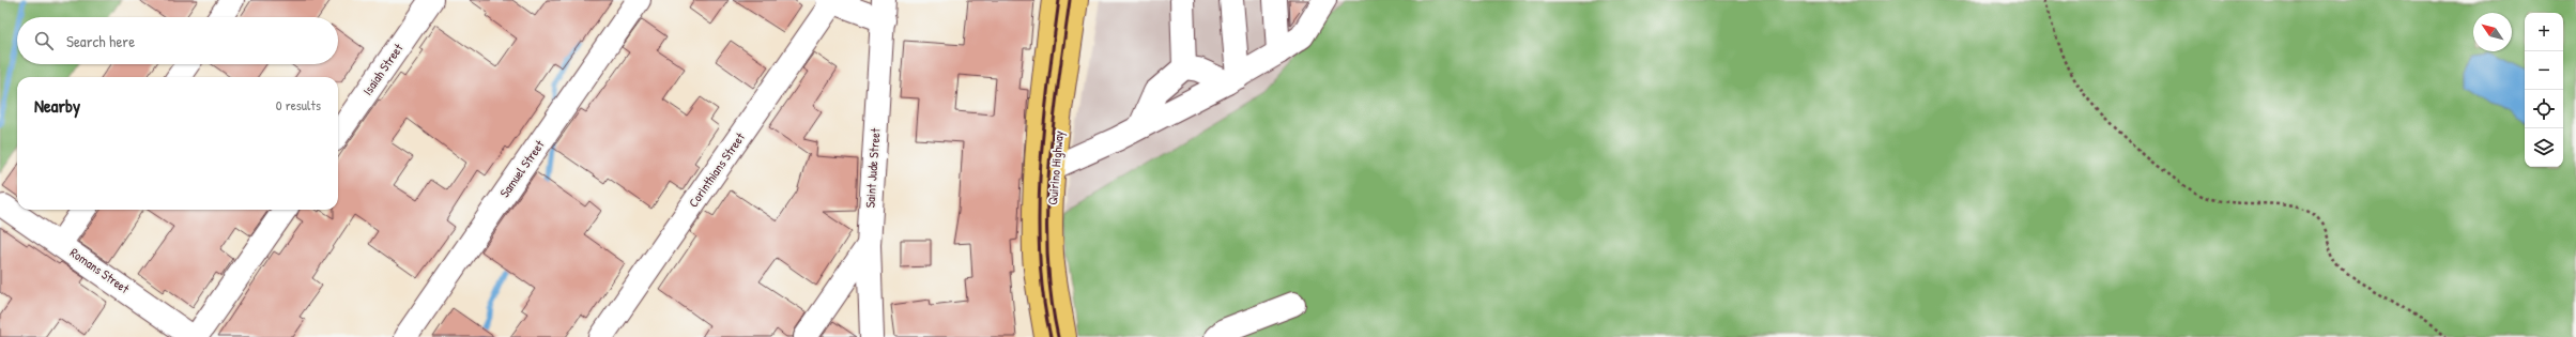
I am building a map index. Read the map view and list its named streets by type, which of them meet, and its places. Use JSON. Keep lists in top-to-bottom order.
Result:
{
  "streets": {
    "main road": ["Quirino Highway"],
    "street": [
      "Isaiah Street",
      "Saint Jude Street",
      "Samuel Street",
      "Corinthians Street",
      "Romans Street"
    ]
  },
  "north": "top left",
  "page": {
    "map_buttons": ["+", "−"],
    "search": "Search here",
    "heading": ["Nearby", "0 results"]
  }
}
